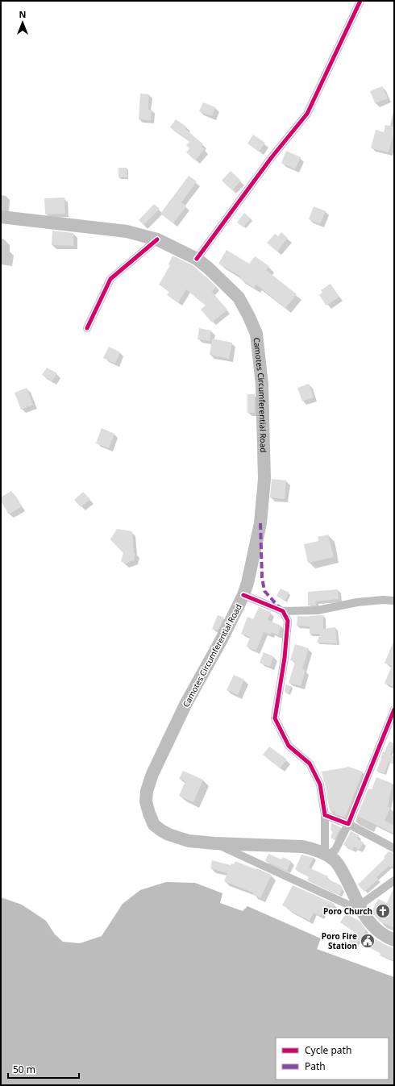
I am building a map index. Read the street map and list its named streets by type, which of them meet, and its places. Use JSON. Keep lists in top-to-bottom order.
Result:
{
  "streets": {
    "main road": ["Camotes Circumferential Road"]
  },
  "places": {
    "church": ["Poro Church"],
    "public building": ["Poro Fire Station"]
  },
  "legend": ["Cycle path", "Path"],
  "scale_bar": "50 m",
  "north": "top"
}
